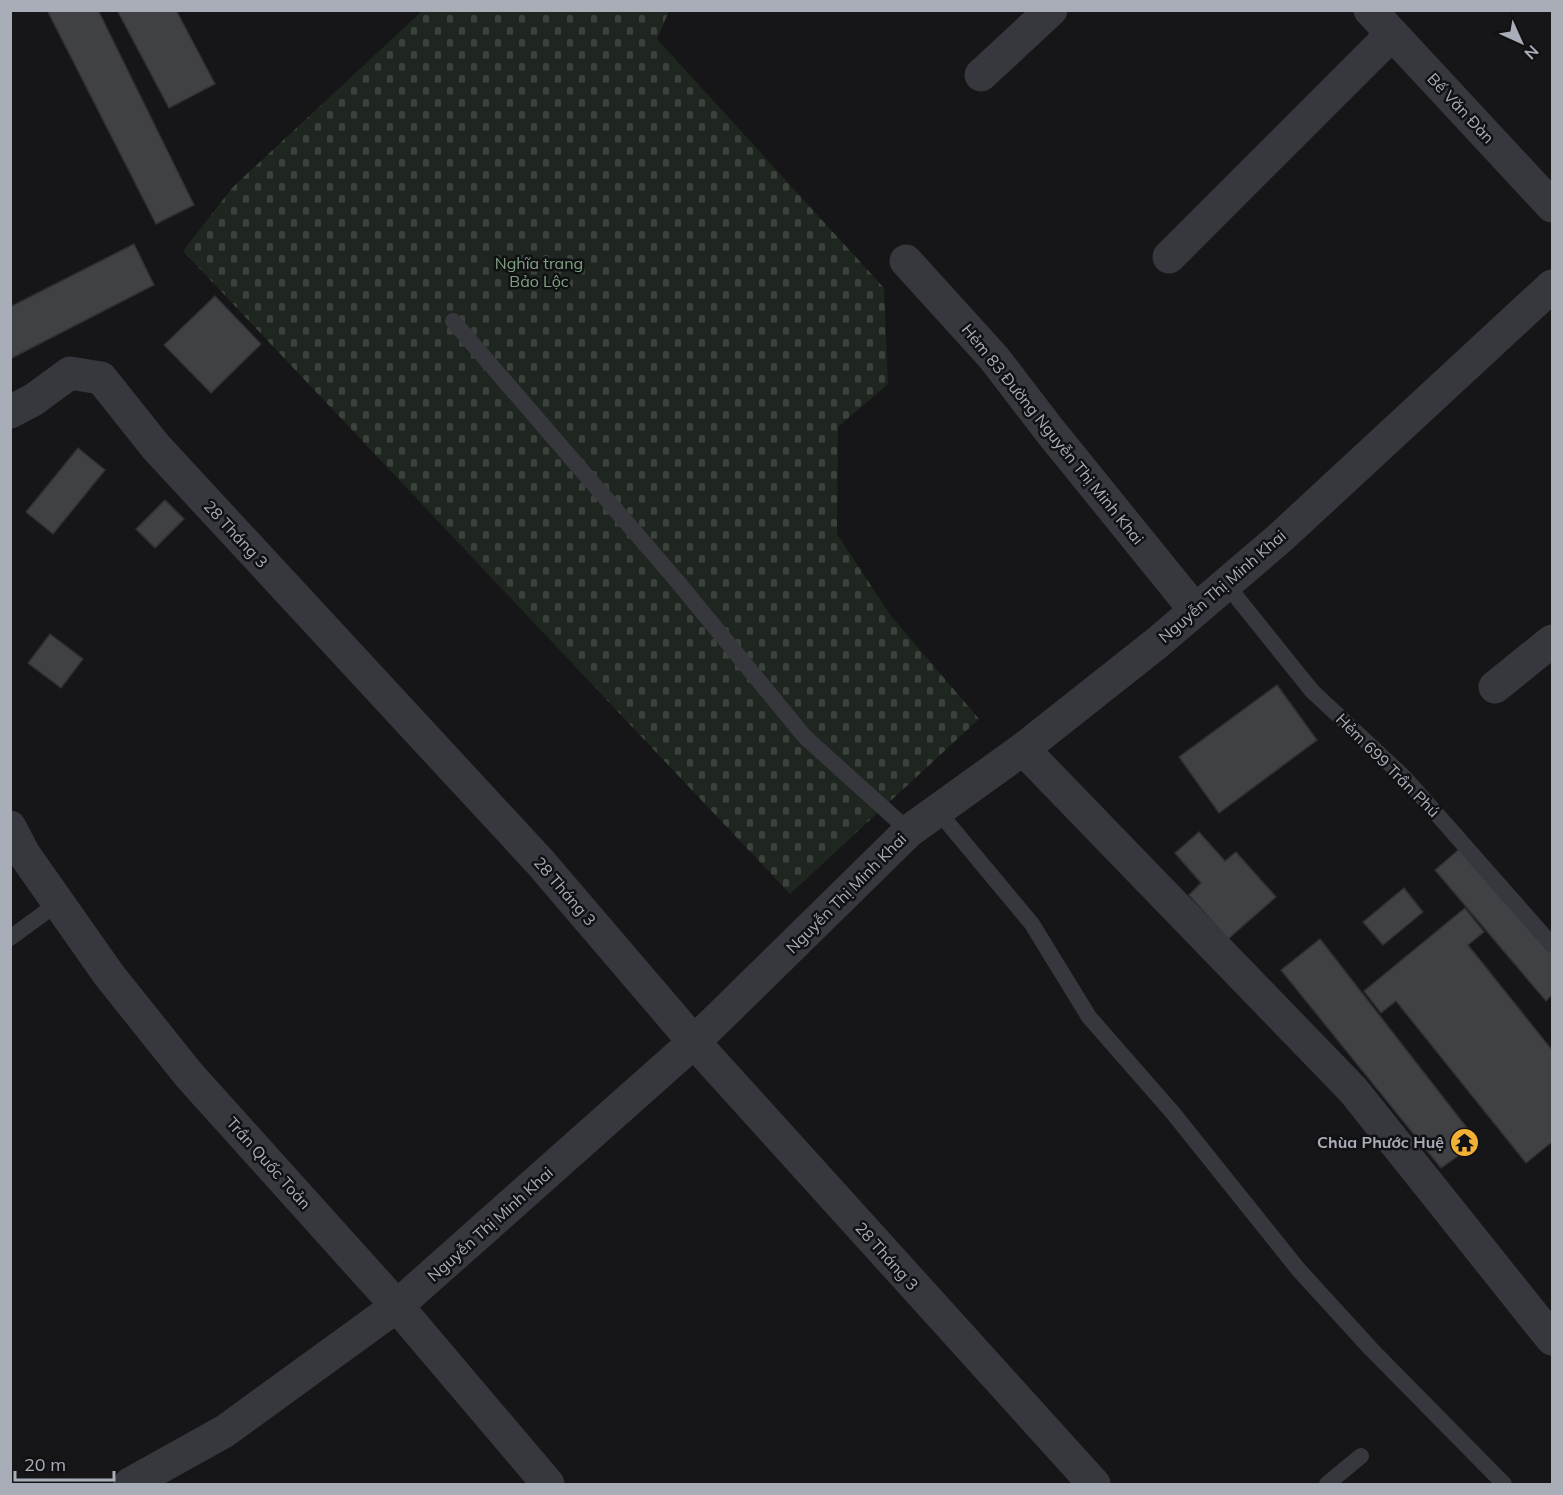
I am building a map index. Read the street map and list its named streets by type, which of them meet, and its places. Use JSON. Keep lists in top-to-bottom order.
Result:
{
  "streets": {
    "street": [
      "Bế Văn Đàn",
      "Hẻm 83 Đường Nguyễn Thị Minh Khai",
      "28 Tháng 3",
      "Nguyễn Thị Minh Khai",
      "Trần Quốc Toản"
    ],
    "lane": ["Hẻm 699 Trần Phú"]
  },
  "crossings": [
    ["Hẻm 83 Đường Nguyễn Thị Minh Khai", "Nguyễn Thị Minh Khai"],
    ["28 Tháng 3", "Nguyễn Thị Minh Khai"],
    ["Nguyễn Thị Minh Khai", "Hẻm 699 Trần Phú"],
    ["Nguyễn Thị Minh Khai", "Trần Quốc Toản"]
  ],
  "parks": ["Nghĩa trang Bảo Lộc"],
  "places": {
    "temple": ["Chùa Phước Huệ"]
  },
  "scale_bar": "20 m",
  "north": "bottom right"
}
